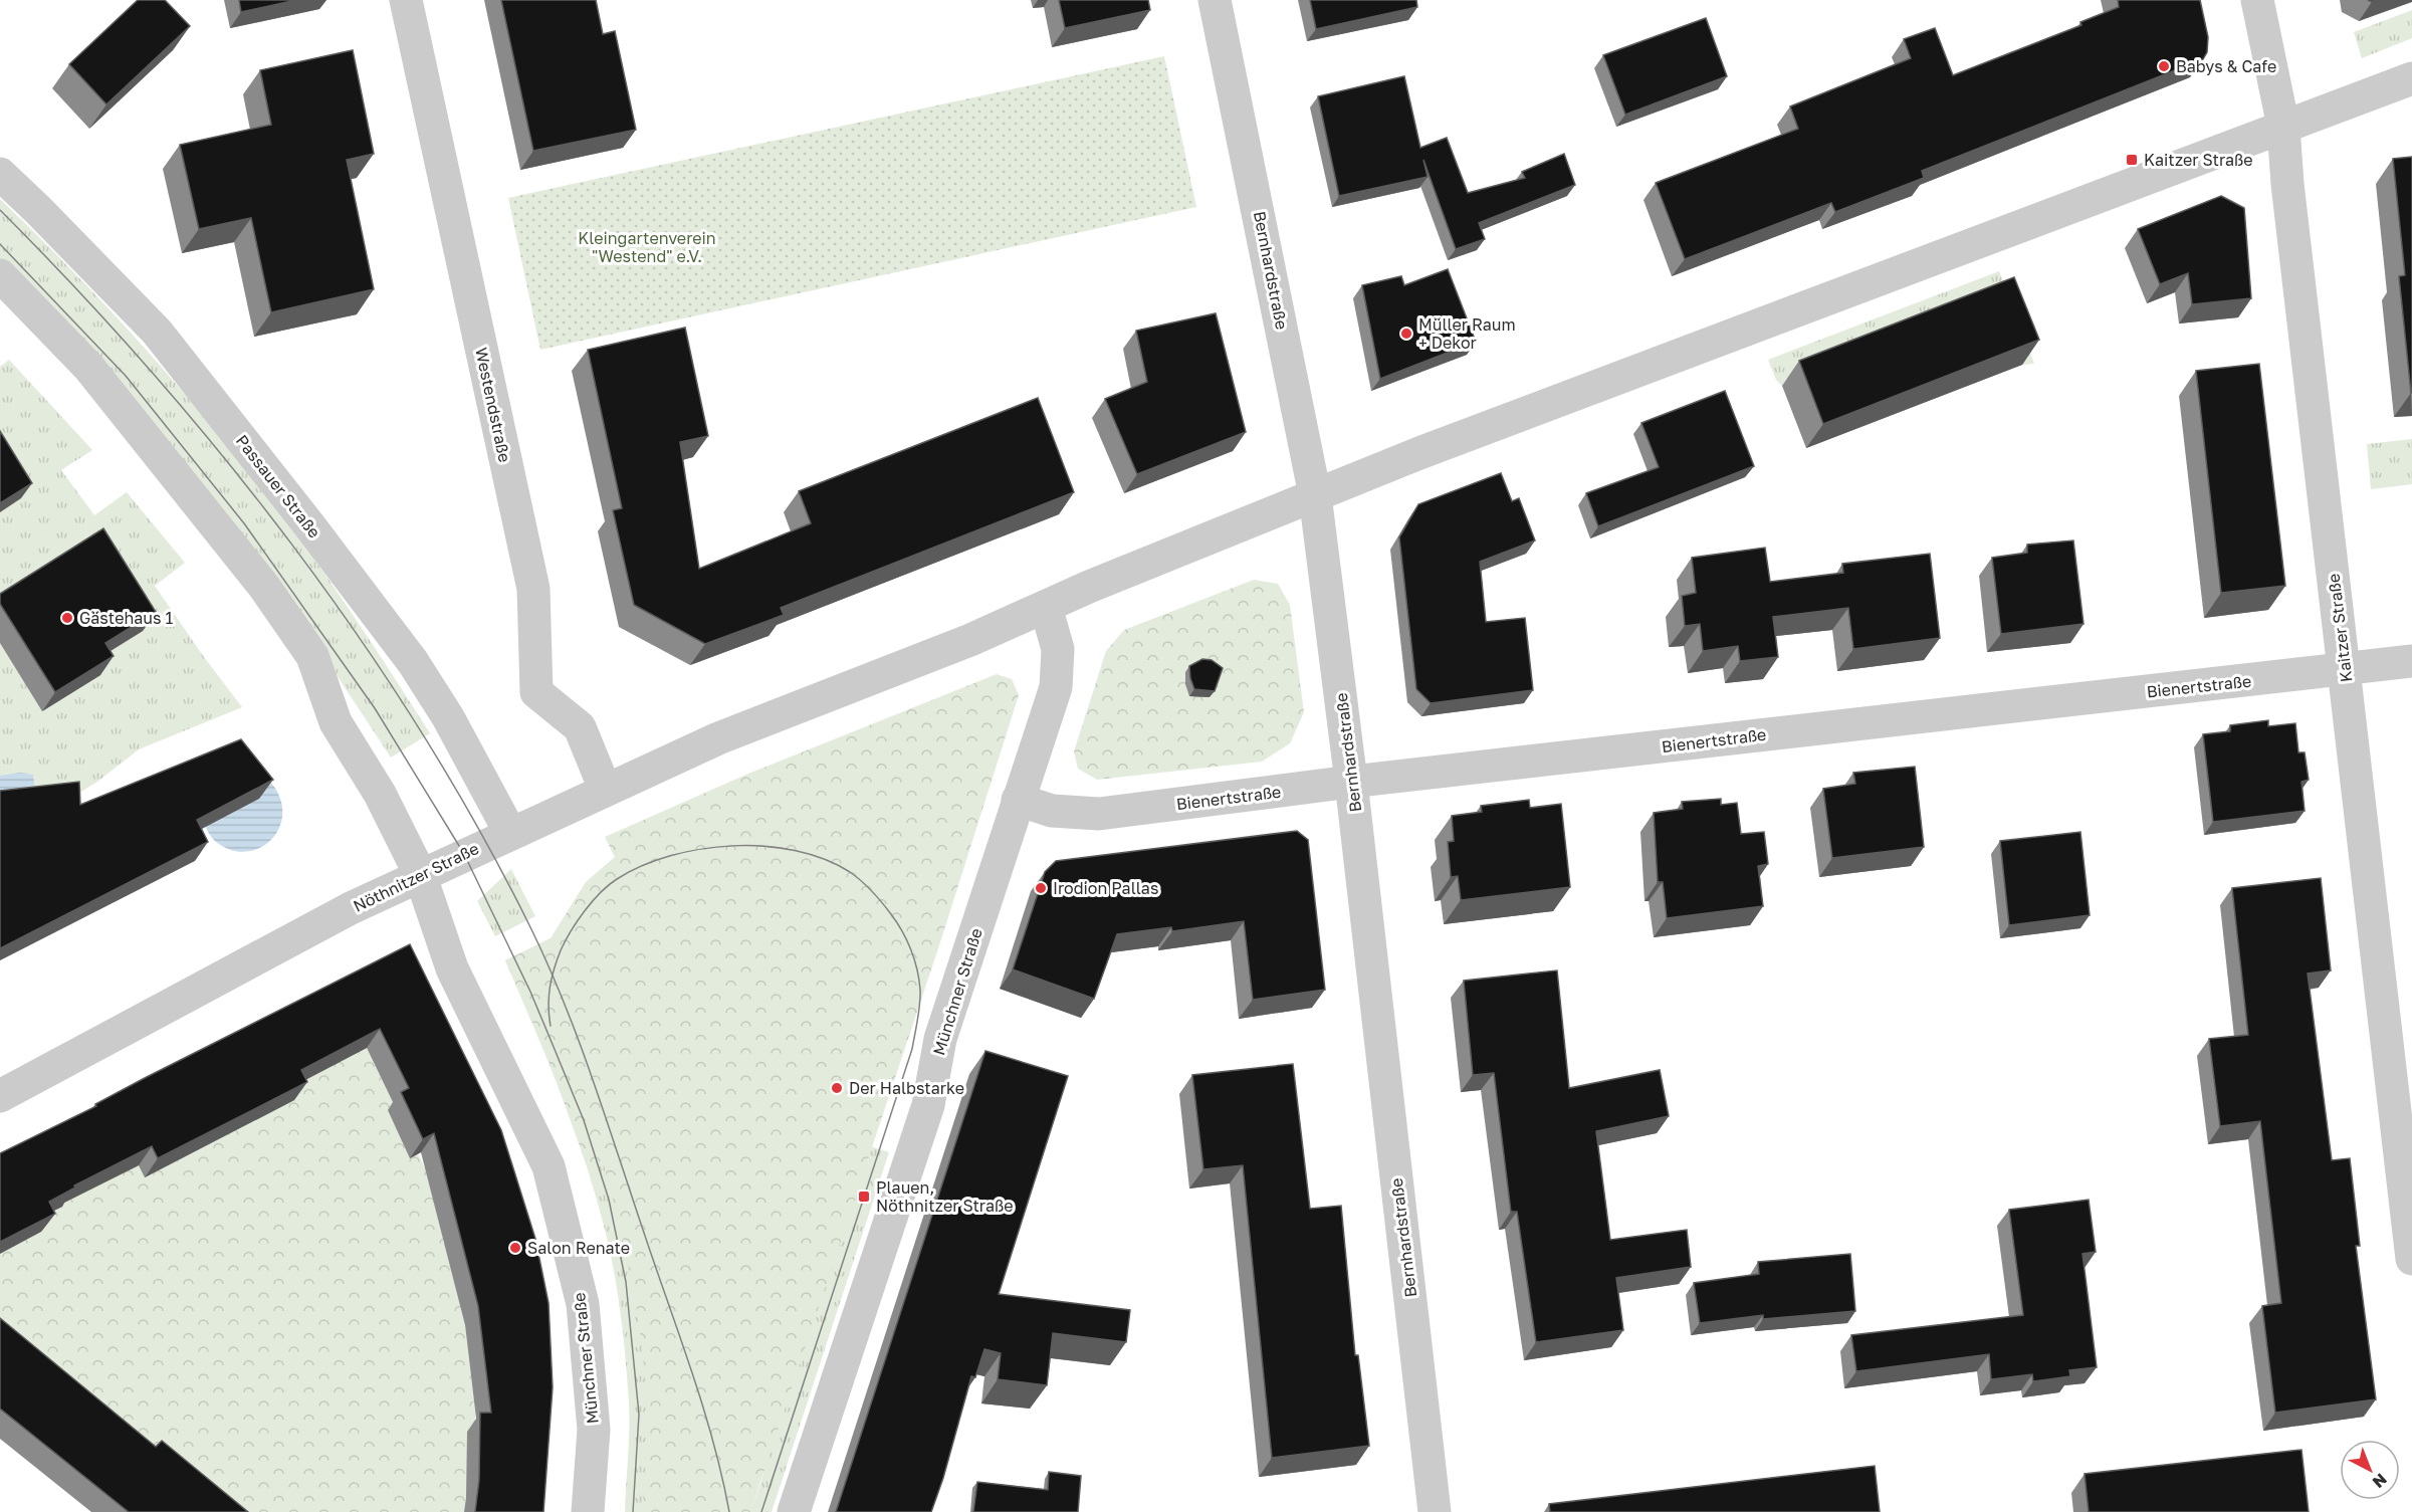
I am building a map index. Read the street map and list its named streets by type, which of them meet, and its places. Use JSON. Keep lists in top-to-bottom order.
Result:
{
  "streets": {
    "street": [
      "Bernhardstraße",
      "Westendstraße",
      "Passauer Straße",
      "Kaitzer Straße",
      "Bienertstraße",
      "Nöthnitzer Straße",
      "Münchner Straße"
    ]
  },
  "crossings": [
    ["Bernhardstraße", "Bienertstraße"],
    ["Bernhardstraße", "Nöthnitzer Straße"],
    ["Westendstraße", "Nöthnitzer Straße"],
    ["Passauer Straße", "Nöthnitzer Straße"],
    ["Kaitzer Straße", "Bienertstraße"],
    ["Kaitzer Straße", "Nöthnitzer Straße"],
    ["Bienertstraße", "Münchner Straße"],
    ["Nöthnitzer Straße", "Münchner Straße"]
  ],
  "parks": ["Kleingartenverein \"Westend\" e.V."],
  "places": {
    "other": [
      "Babys & Cafe",
      "Müller Raum + Dekor",
      "Gästehaus 1",
      "Irodion Pallas",
      "Der Halbstarke",
      "Salon Renate"
    ],
    "transit": ["Kaitzer Straße", "Plauen, Nöthnitzer Straße"]
  },
  "north": "bottom right"
}
